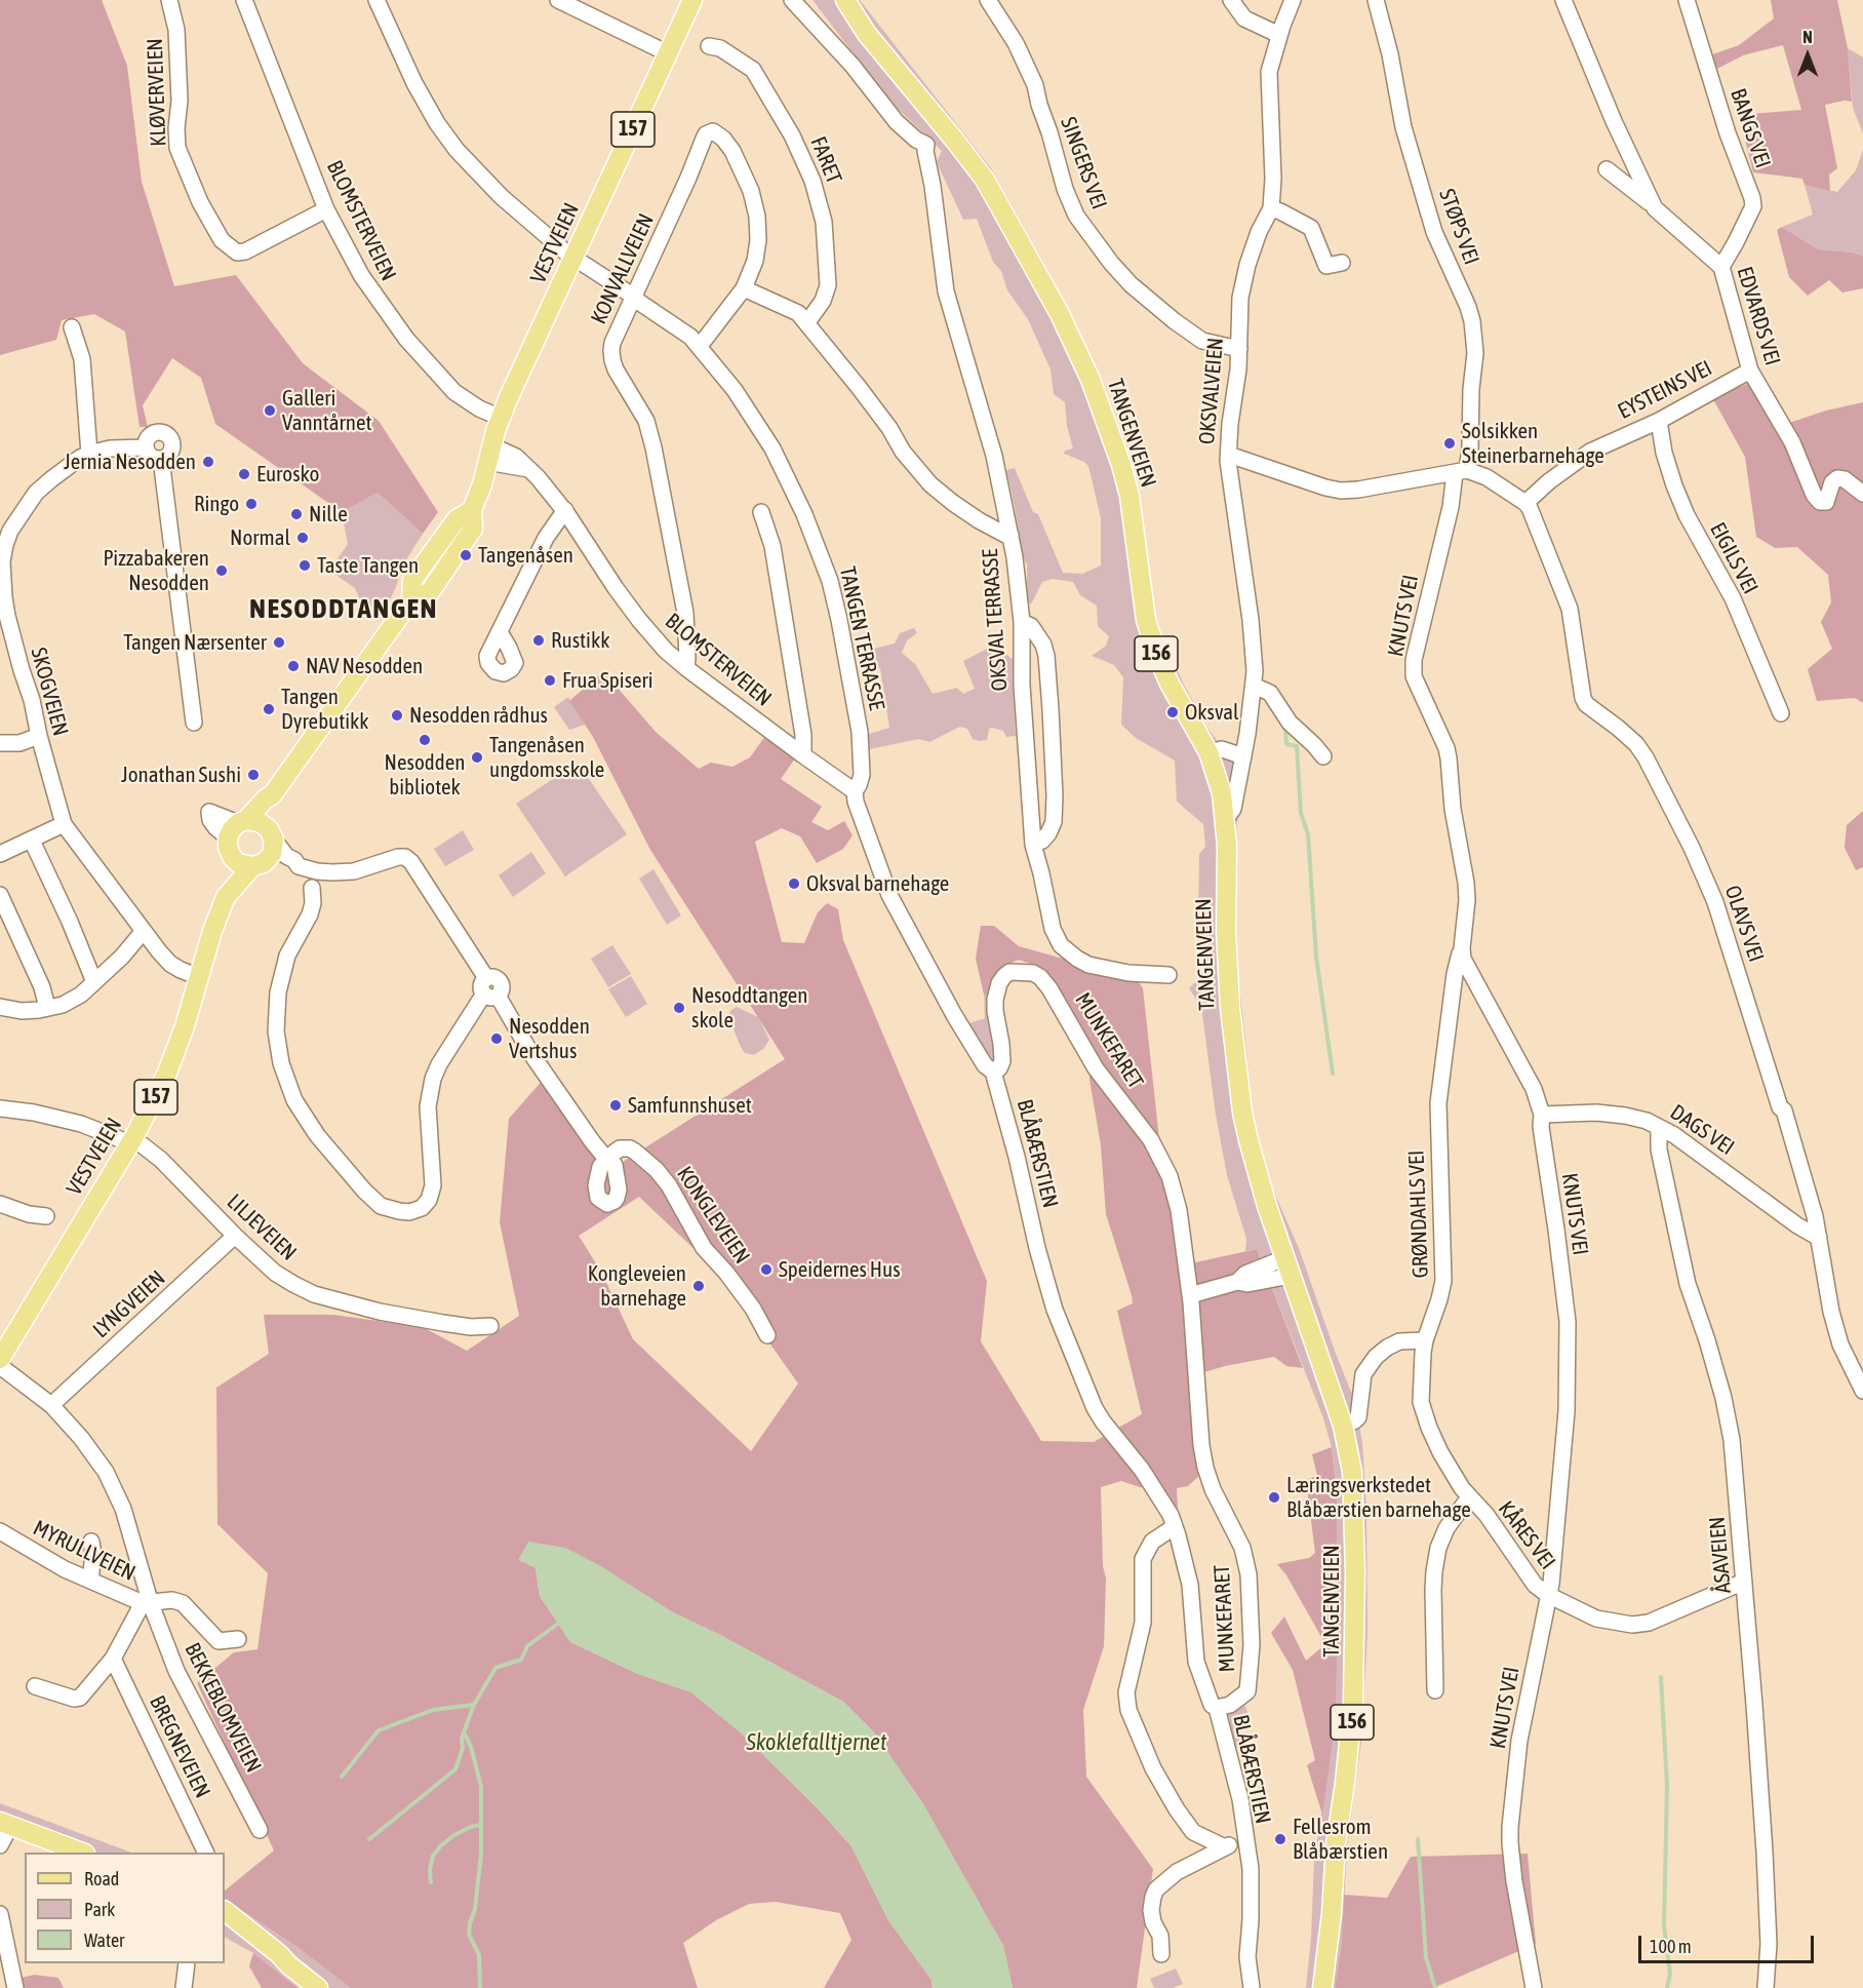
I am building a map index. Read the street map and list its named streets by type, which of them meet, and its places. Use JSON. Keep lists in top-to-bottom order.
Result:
{
  "streets": {
    "main road": [
      "157",
      "VESTVEIEN",
      "TANGENVEIEN",
      "156"
    ],
    "street": [
      "KLØVERVEIEN",
      "BANGS VEI",
      "FARET",
      "SINGERS VEI",
      "BLOMSTERVEIEN",
      "STØPS VEI",
      "KONVALLVEIEN",
      "EDVARDS VEI",
      "EYSTEINS VEI",
      "OKSVALVEIEN",
      "EIGILS VEI",
      "KNUTS VEI",
      "OKSVAL TERRASSE",
      "TANGEN TERRASSE",
      "SKOGVEIEN",
      "OLAVS VEI",
      "MUNKEFARET",
      "DAGS VEI",
      "BLÅBÆRSTIEN",
      "GRØNDAHLS VEI",
      "KONGLEVEIEN",
      "LILJEVEIEN",
      "LYNGVEIEN",
      "KÅRES VEI",
      "MYRULLVEIEN",
      "ÅSAVEIEN",
      "BEKKEBLOMVEIEN",
      "BREGNEVEIEN"
    ]
  },
  "crossings": [
    ["KLØVERVEIEN", "BLOMSTERVEIEN"],
    ["BANGS VEI", "EDVARDS VEI"],
    ["157", "VESTVEIEN"],
    ["157", "KONGLEVEIEN"],
    ["SINGERS VEI", "OKSVALVEIEN"],
    ["BLOMSTERVEIEN", "VESTVEIEN"],
    ["BLOMSTERVEIEN", "KONVALLVEIEN"],
    ["BLOMSTERVEIEN", "TANGEN TERRASSE"],
    ["BLOMSTERVEIEN", "BLÅBÆRSTIEN"],
    ["STØPS VEI", "KNUTS VEI"],
    ["VESTVEIEN", "TANGEN TERRASSE"],
    ["VESTVEIEN", "SKOGVEIEN"],
    ["VESTVEIEN", "KONGLEVEIEN"],
    ["VESTVEIEN", "LILJEVEIEN"],
    ["KONVALLVEIEN", "TANGEN TERRASSE"],
    ["EDVARDS VEI", "EYSTEINS VEI"],
    ["EYSTEINS VEI", "EIGILS VEI"],
    ["EYSTEINS VEI", "OLAVS VEI"],
    ["OKSVALVEIEN", "TANGENVEIEN"],
    ["KNUTS VEI", "DAGS VEI"],
    ["KNUTS VEI", "GRØNDAHLS VEI"],
    ["KNUTS VEI", "KÅRES VEI"],
    ["TANGEN TERRASSE", "BLÅBÆRSTIEN"],
    ["OLAVS VEI", "DAGS VEI"],
    ["MUNKEFARET", "BLÅBÆRSTIEN"],
    ["DAGS VEI", "ÅSAVEIEN"],
    ["GRØNDAHLS VEI", "KÅRES VEI"],
    ["LILJEVEIEN", "LYNGVEIEN"],
    ["LYNGVEIEN", "BEKKEBLOMVEIEN"],
    ["KÅRES VEI", "ÅSAVEIEN"],
    ["MYRULLVEIEN", "BEKKEBLOMVEIEN"]
  ],
  "districts": ["NESODDTANGEN"],
  "water": ["Skoklefalltjernet"],
  "places": [
    "Galleri Vanntårnet",
    "Solsikken Steinerbarnehage",
    "Jernia Nesodden",
    "Eurosko",
    "Ringo",
    "Nille",
    "Normal",
    "Tangenåsen",
    "Taste Tangen",
    "Pizzabakeren Nesodden",
    "Rustikk",
    "Tangen Nærsenter",
    "NAV Nesodden",
    "Frua Spiseri",
    "Tangen Dyrebutikk",
    "Oksval",
    "Nesodden rådhus",
    "Nesodden bibliotek",
    "Tangenåsen ungdomsskole",
    "Jonathan Sushi",
    "Oksval barnehage",
    "Nesoddtangen skole",
    "Nesodden Vertshus",
    "Samfunnshuset",
    "Speidernes Hus",
    "Kongleveien barnehage",
    "Læringsverkstedet Blåbærstien barnehage",
    "Fellesrom Blåbærstien"
  ],
  "legend": ["Road", "Park", "Water"],
  "scale_bar": "100 m",
  "north": "top"
}
